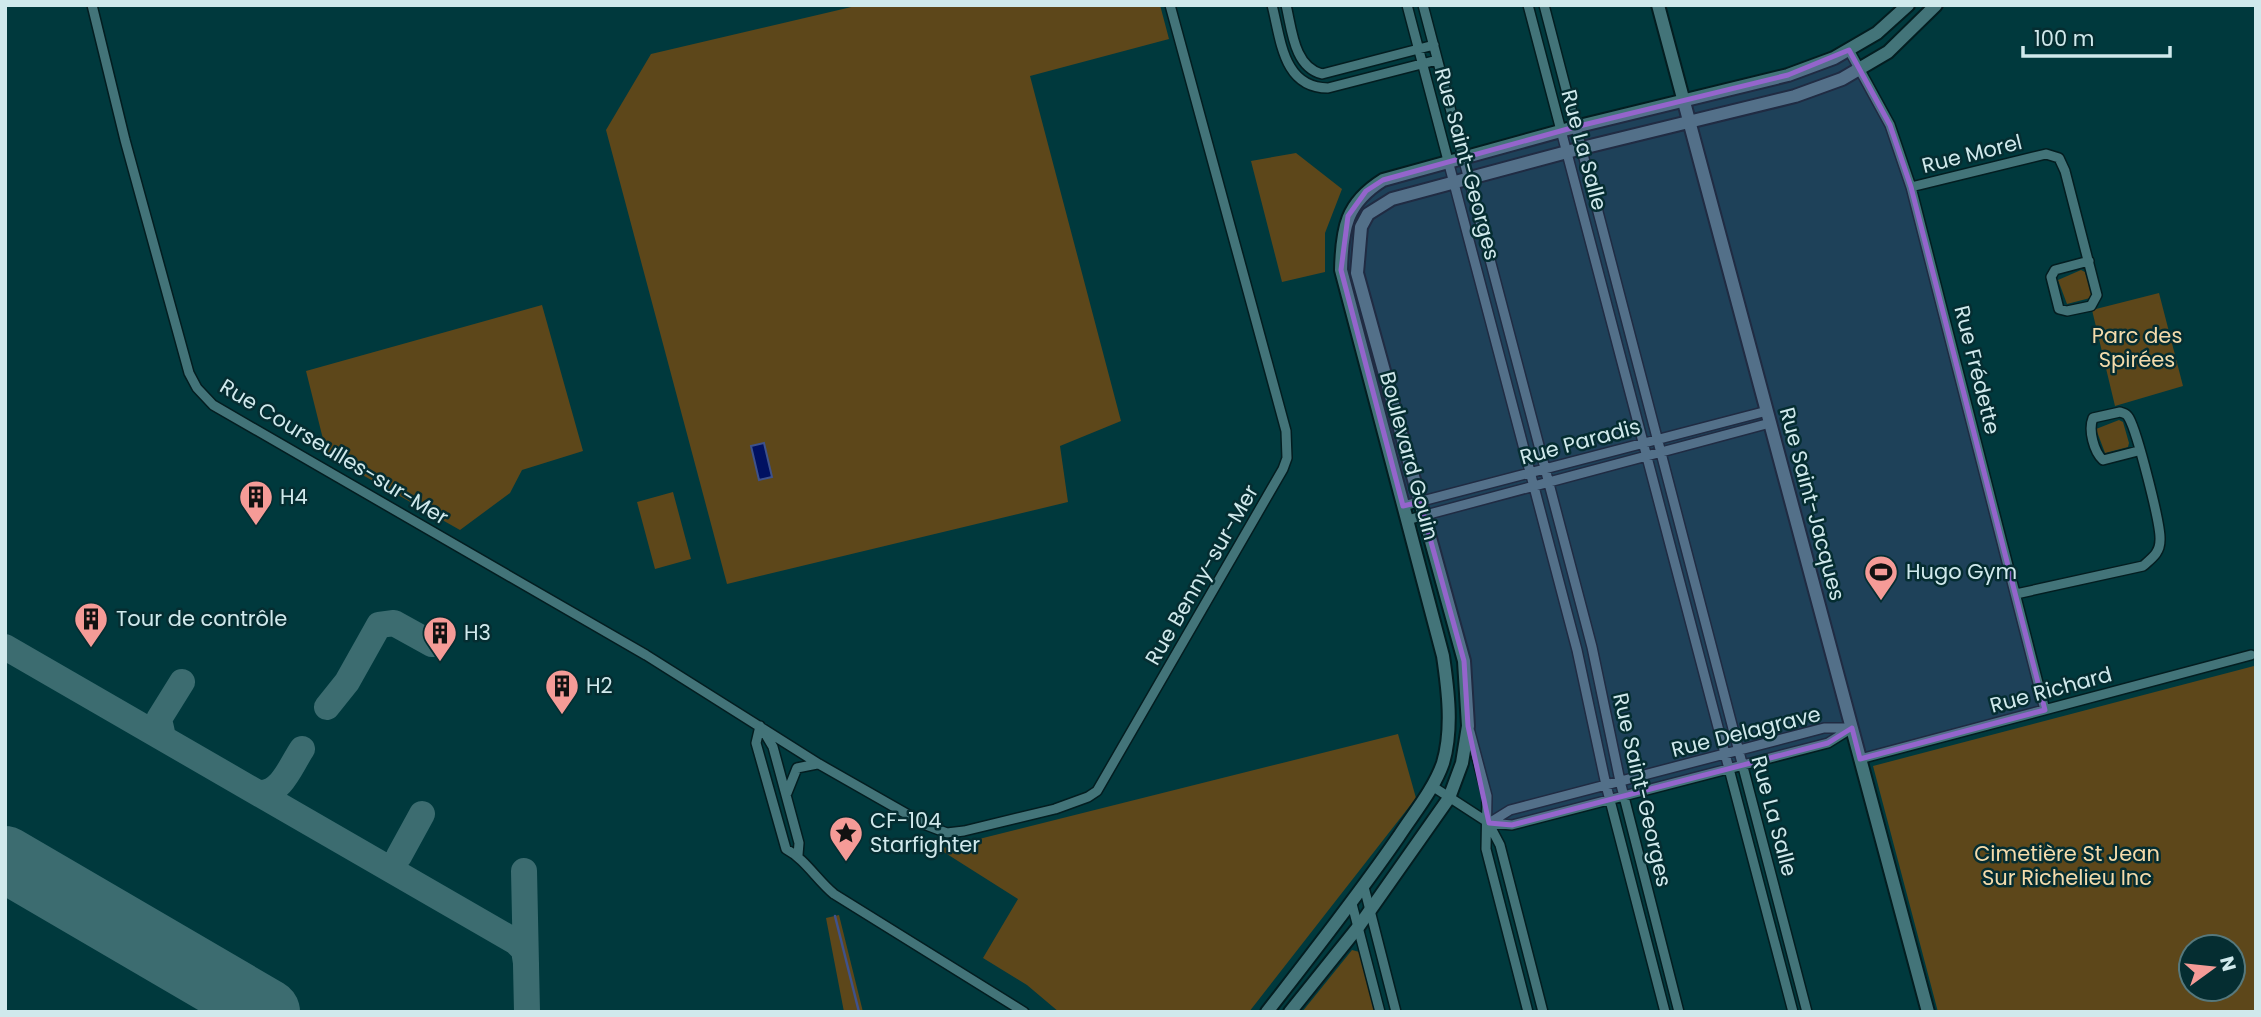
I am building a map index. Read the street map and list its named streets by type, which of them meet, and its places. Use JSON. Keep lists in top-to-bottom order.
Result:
{
  "streets": {
    "street": [
      "Rue La Salle",
      "Rue Morel",
      "Rue Saint-Georges",
      "Rue Frédette",
      "Rue Paradis",
      "Rue Courseulles-sur-Mer",
      "Boulevard Gouin",
      "Rue Saint-Jacques",
      "Rue Benny-sur-Mer",
      "Rue Richard",
      "Rue Delagrave"
    ]
  },
  "crossings": [
    ["Rue La Salle", "Rue Paradis"],
    ["Rue La Salle", "Boulevard Gouin"],
    ["Rue La Salle", "Rue Delagrave"],
    ["Rue Morel", "Rue Frédette"],
    ["Rue Saint-Georges", "Rue Paradis"],
    ["Rue Saint-Georges", "Boulevard Gouin"],
    ["Rue Saint-Georges", "Rue Delagrave"],
    ["Rue Frédette", "Boulevard Gouin"],
    ["Rue Frédette", "Rue Richard"],
    ["Rue Paradis", "Boulevard Gouin"],
    ["Rue Paradis", "Rue Saint-Jacques"],
    ["Rue Courseulles-sur-Mer", "Rue Benny-sur-Mer"],
    ["Boulevard Gouin", "Rue Saint-Jacques"],
    ["Rue Saint-Jacques", "Rue Richard"],
    ["Rue Saint-Jacques", "Rue Delagrave"]
  ],
  "parks": ["Parc des Spirées", "Cimetière St Jean Sur Richelieu Inc"],
  "places": {
    "building": [
      "H4",
      "Tour de contrôle",
      "H3",
      "H2"
    ],
    "sports": ["Hugo Gym"],
    "place": ["CF-104 Starfighter"]
  },
  "scale_bar": "100 m",
  "north": "right"
}
